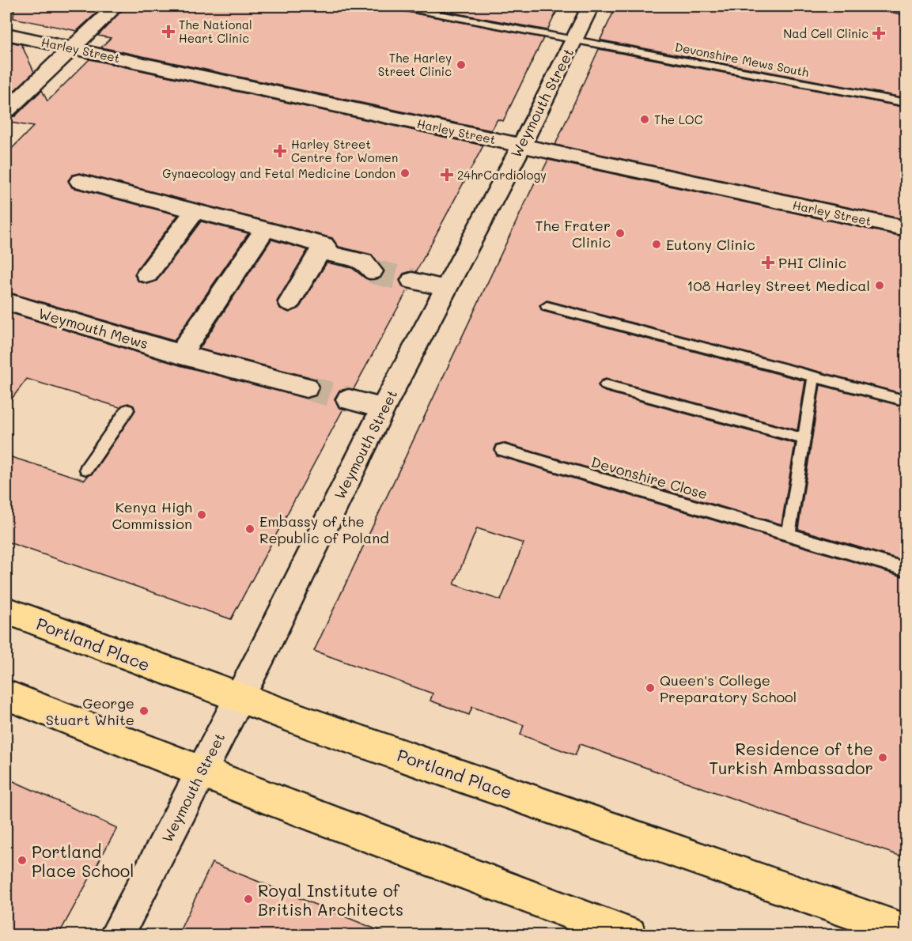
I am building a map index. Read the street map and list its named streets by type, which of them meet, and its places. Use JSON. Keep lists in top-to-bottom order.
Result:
{
  "streets": {
    "main road": ["Portland Place"],
    "street": ["Harley Street", "Weymouth Street", "Weymouth Mews"],
    "lane": ["Devonshire Mews South", "Devonshire Close"]
  },
  "crossings": [
    ["Harley Street", "Weymouth Street"],
    ["Devonshire Mews South", "Weymouth Street"],
    ["Weymouth Street", "Portland Place"]
  ],
  "places": {
    "health": [
      "The National Heart Clinic",
      "Nad Cell Clinic",
      "Harley Street Centre for Women",
      "24hrCardiology",
      "PHI Clinic"
    ],
    "other": [
      "The Harley Street Clinic",
      "The LOC",
      "Gynaecology and Fetal Medicine London",
      "The Frater Clinic",
      "Eutony Clinic",
      "108 Harley Street Medical",
      "Kenya High Commission",
      "Embassy of the Republic of Poland",
      "Queen's College Preparatory School",
      "George Stuart White",
      "Residence of the Turkish Ambassador",
      "Portland Place School",
      "Royal Institute of British Architects"
    ]
  }
}
